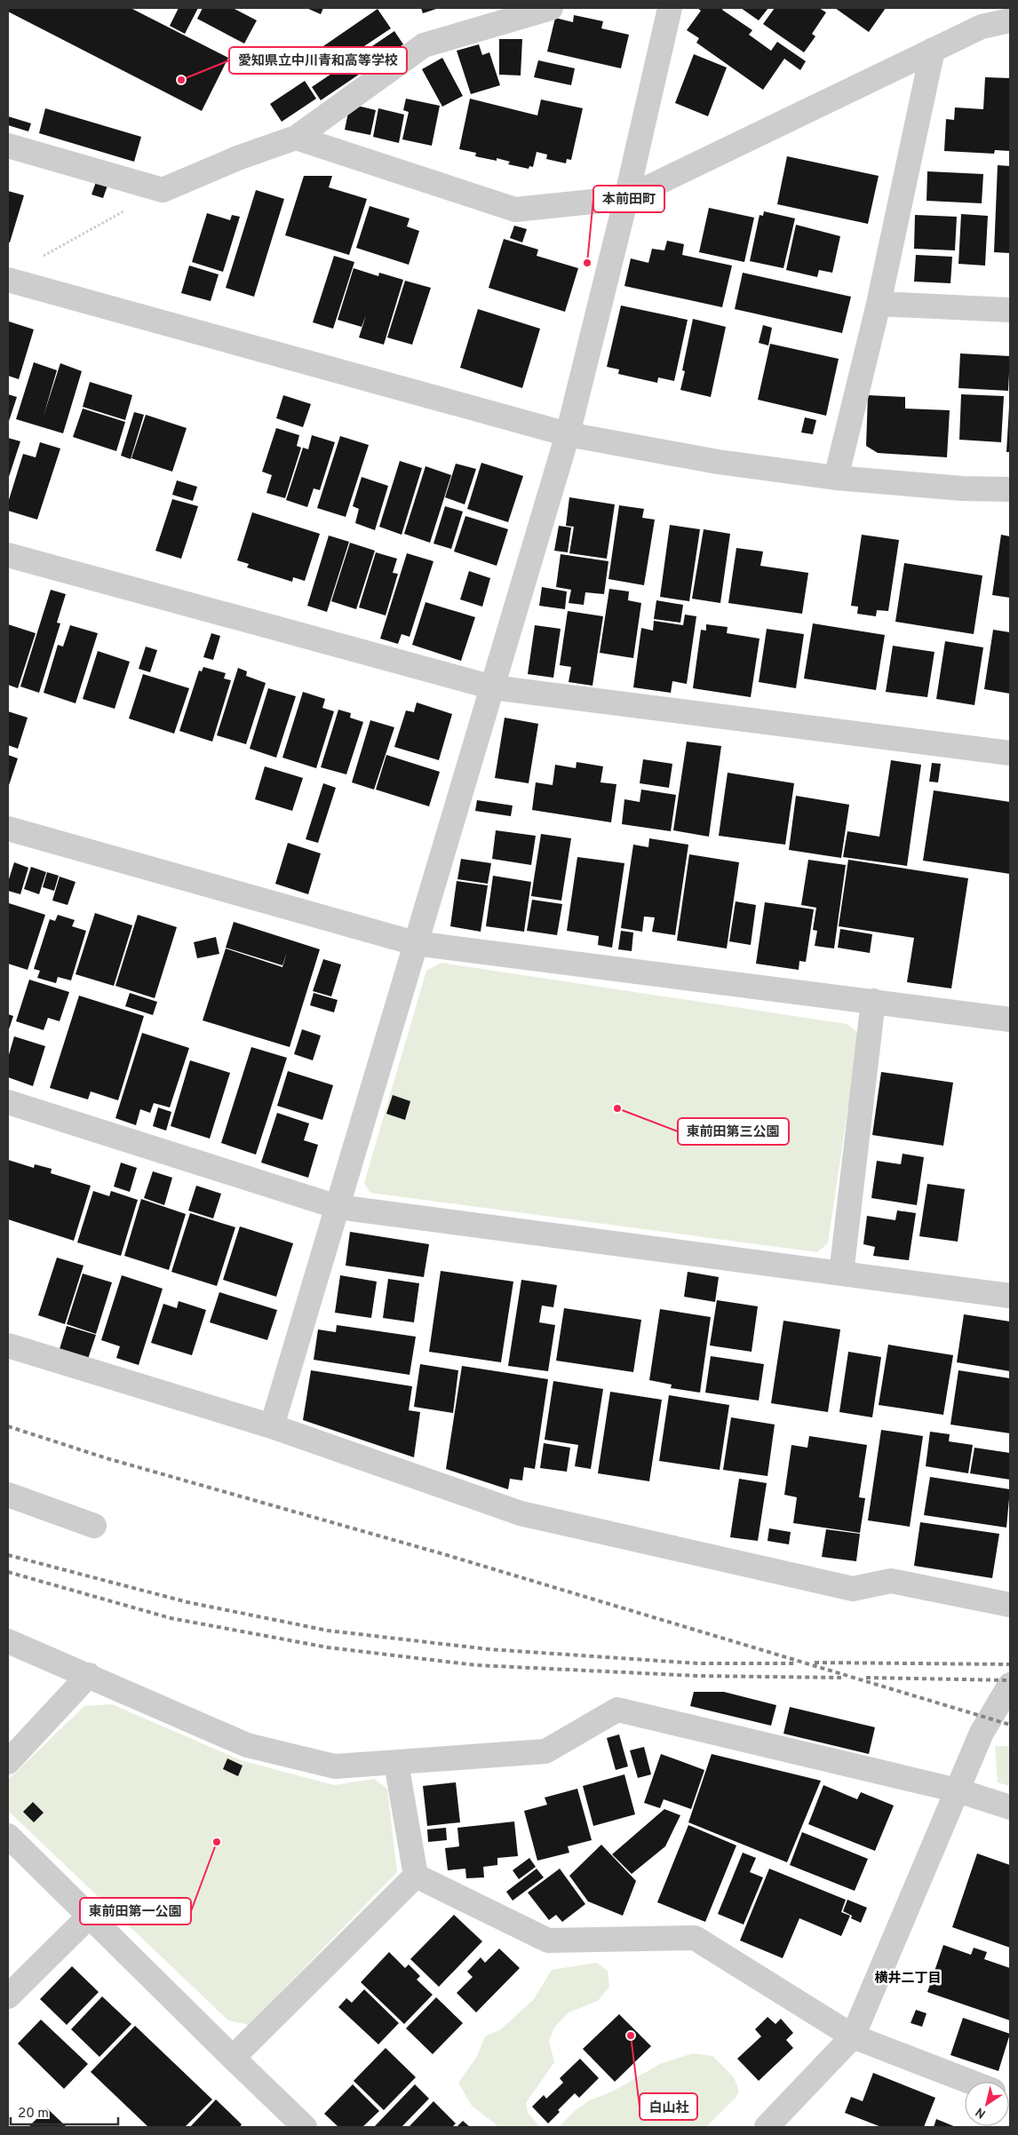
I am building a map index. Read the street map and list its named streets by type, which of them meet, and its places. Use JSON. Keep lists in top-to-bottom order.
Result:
{
  "districts": ["横井二丁目"],
  "places": [
    "愛知県立中川青和高等学校",
    "本前田町",
    "東前田第三公園",
    "東前田第一公園",
    "白山社"
  ],
  "scale_bar": "20 m",
  "north": "bottom left"
}
